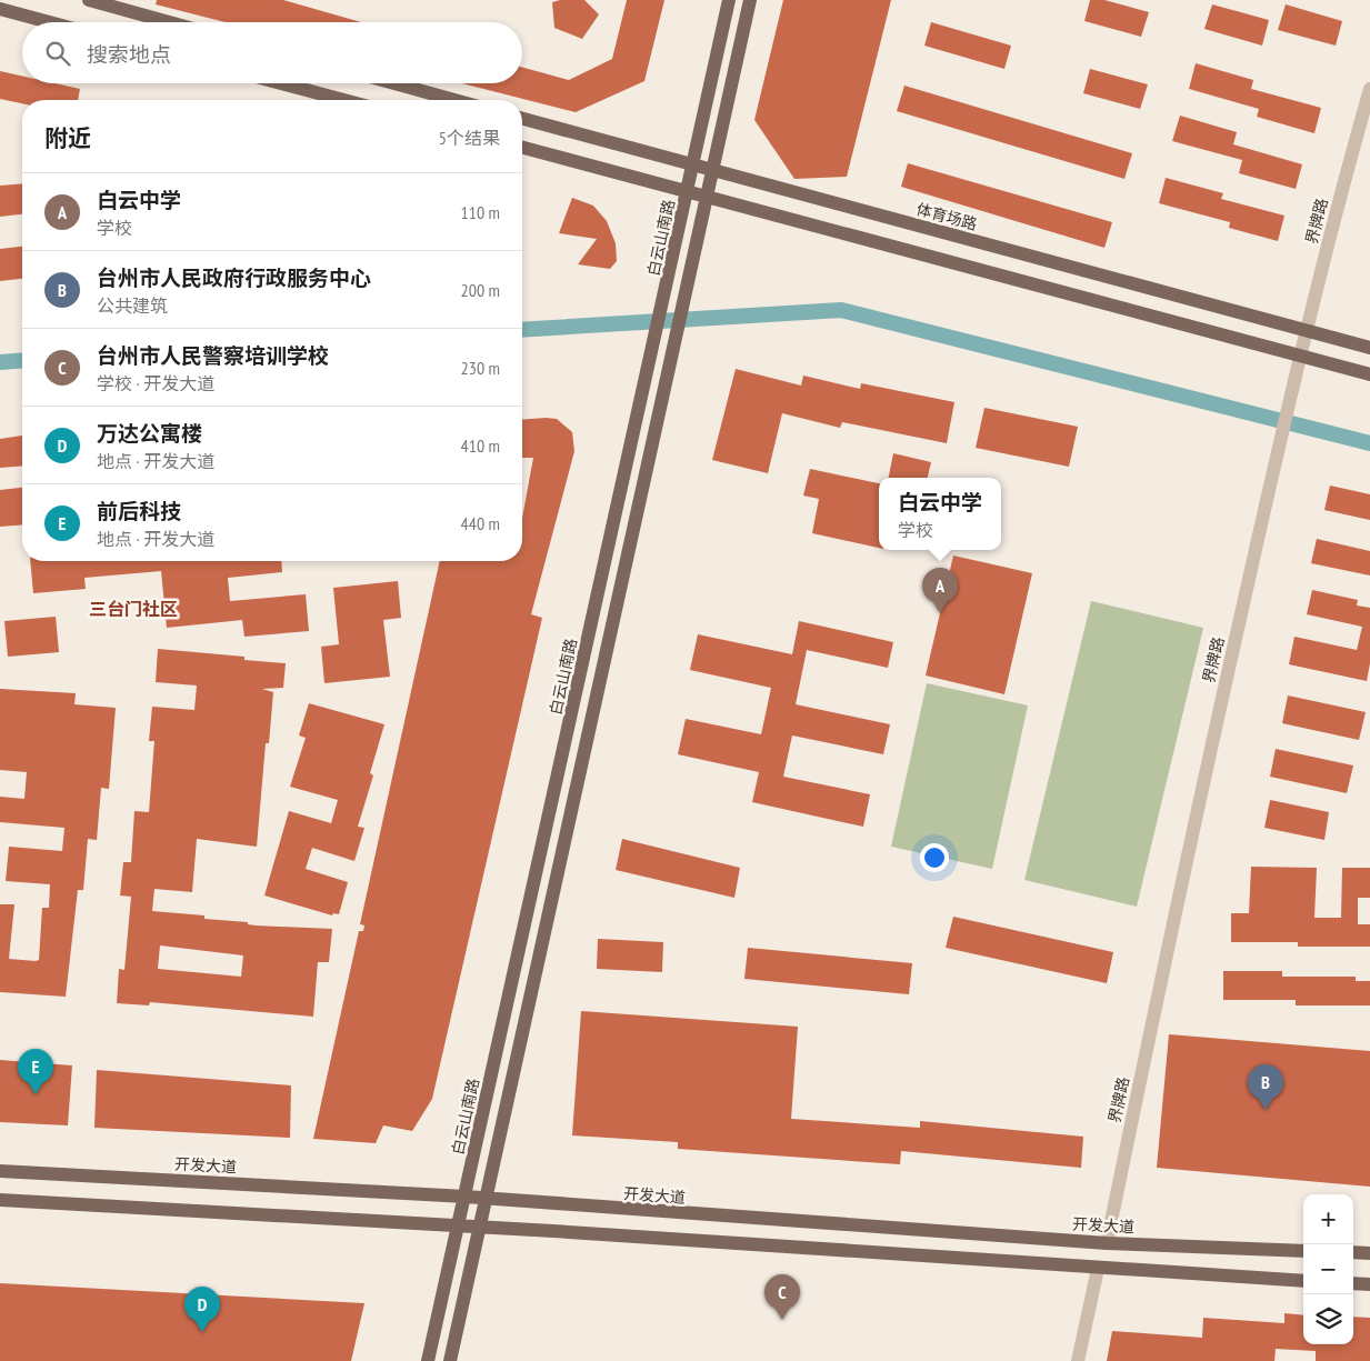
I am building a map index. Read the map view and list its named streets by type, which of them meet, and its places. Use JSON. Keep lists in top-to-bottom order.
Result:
{
  "streets": {
    "main road": ["体育场路", "白云山南路", "开发大道"],
    "street": ["界牌路"]
  },
  "crossings": [
    ["体育场路", "界牌路"],
    ["体育场路", "白云山南路"],
    ["界牌路", "开发大道"],
    ["白云山南路", "开发大道"]
  ],
  "districts": ["三台门社区"],
  "page": {
    "search": "搜索地点",
    "heading": ["附近", "5个结果"],
    "list": [
      {
        "mark": "A",
        "name": "白云中学",
        "note": "学校",
        "value": "110 m"
      },
      {
        "mark": "B",
        "name": "台州市人民政府行政服务中心",
        "note": "公共建筑",
        "value": "200 m"
      },
      {
        "mark": "C",
        "name": "台州市人民警察培训学校",
        "note": "学校 · 开发大道",
        "value": "230 m"
      },
      {
        "mark": "D",
        "name": "万达公寓楼",
        "note": "地点 · 开发大道",
        "value": "410 m"
      },
      {
        "mark": "E",
        "name": "前后科技",
        "note": "地点 · 开发大道",
        "value": "440 m"
      }
    ],
    "popup": ["白云中学", "学校"],
    "pins": [
      "A",
      "E",
      "B",
      "C",
      "D"
    ],
    "map_buttons": ["+", "−"]
  }
}
